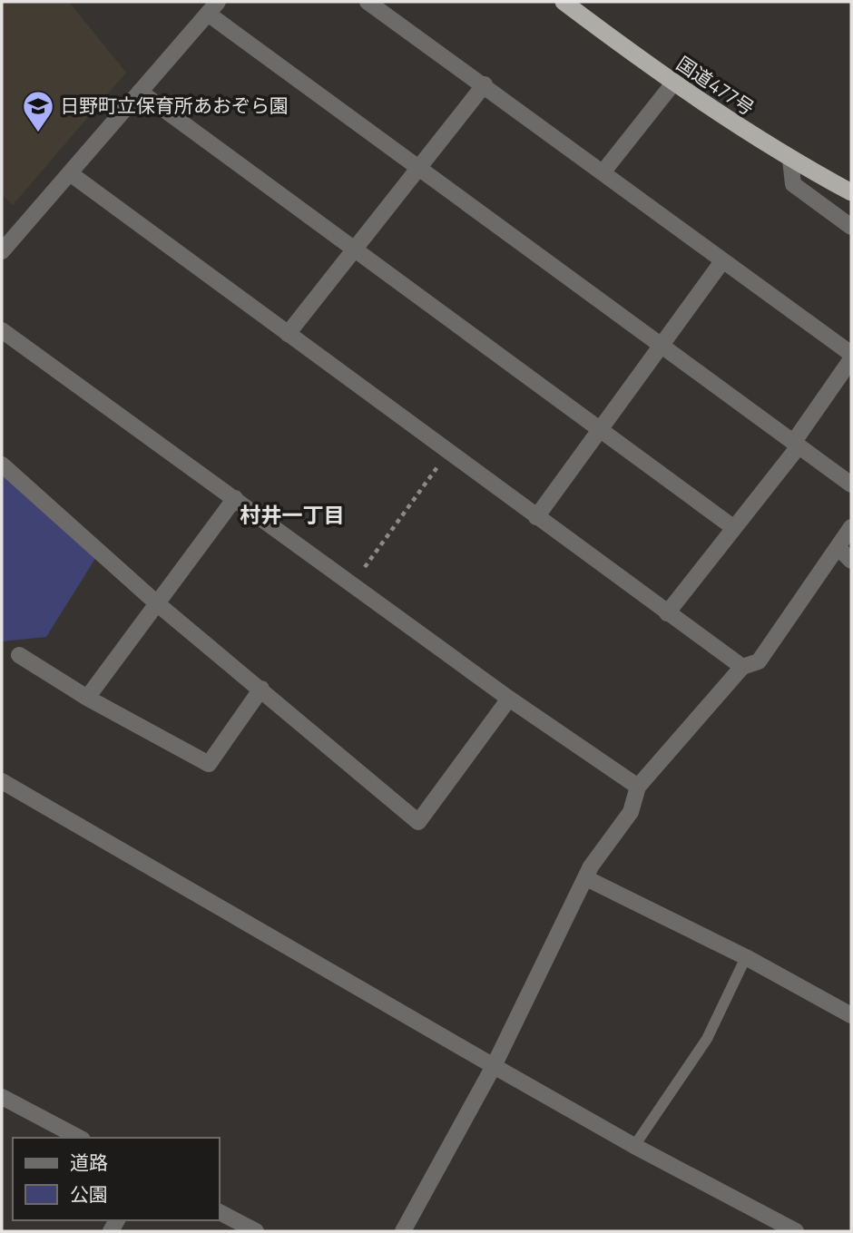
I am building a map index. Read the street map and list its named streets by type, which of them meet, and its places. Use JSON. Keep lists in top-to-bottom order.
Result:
{
  "streets": {
    "highway": ["国道477号"]
  },
  "districts": ["村井一丁目"],
  "places": {
    "school or university": ["日野町立保育所あおぞら園"]
  },
  "legend": ["道路", "公園"]
}
